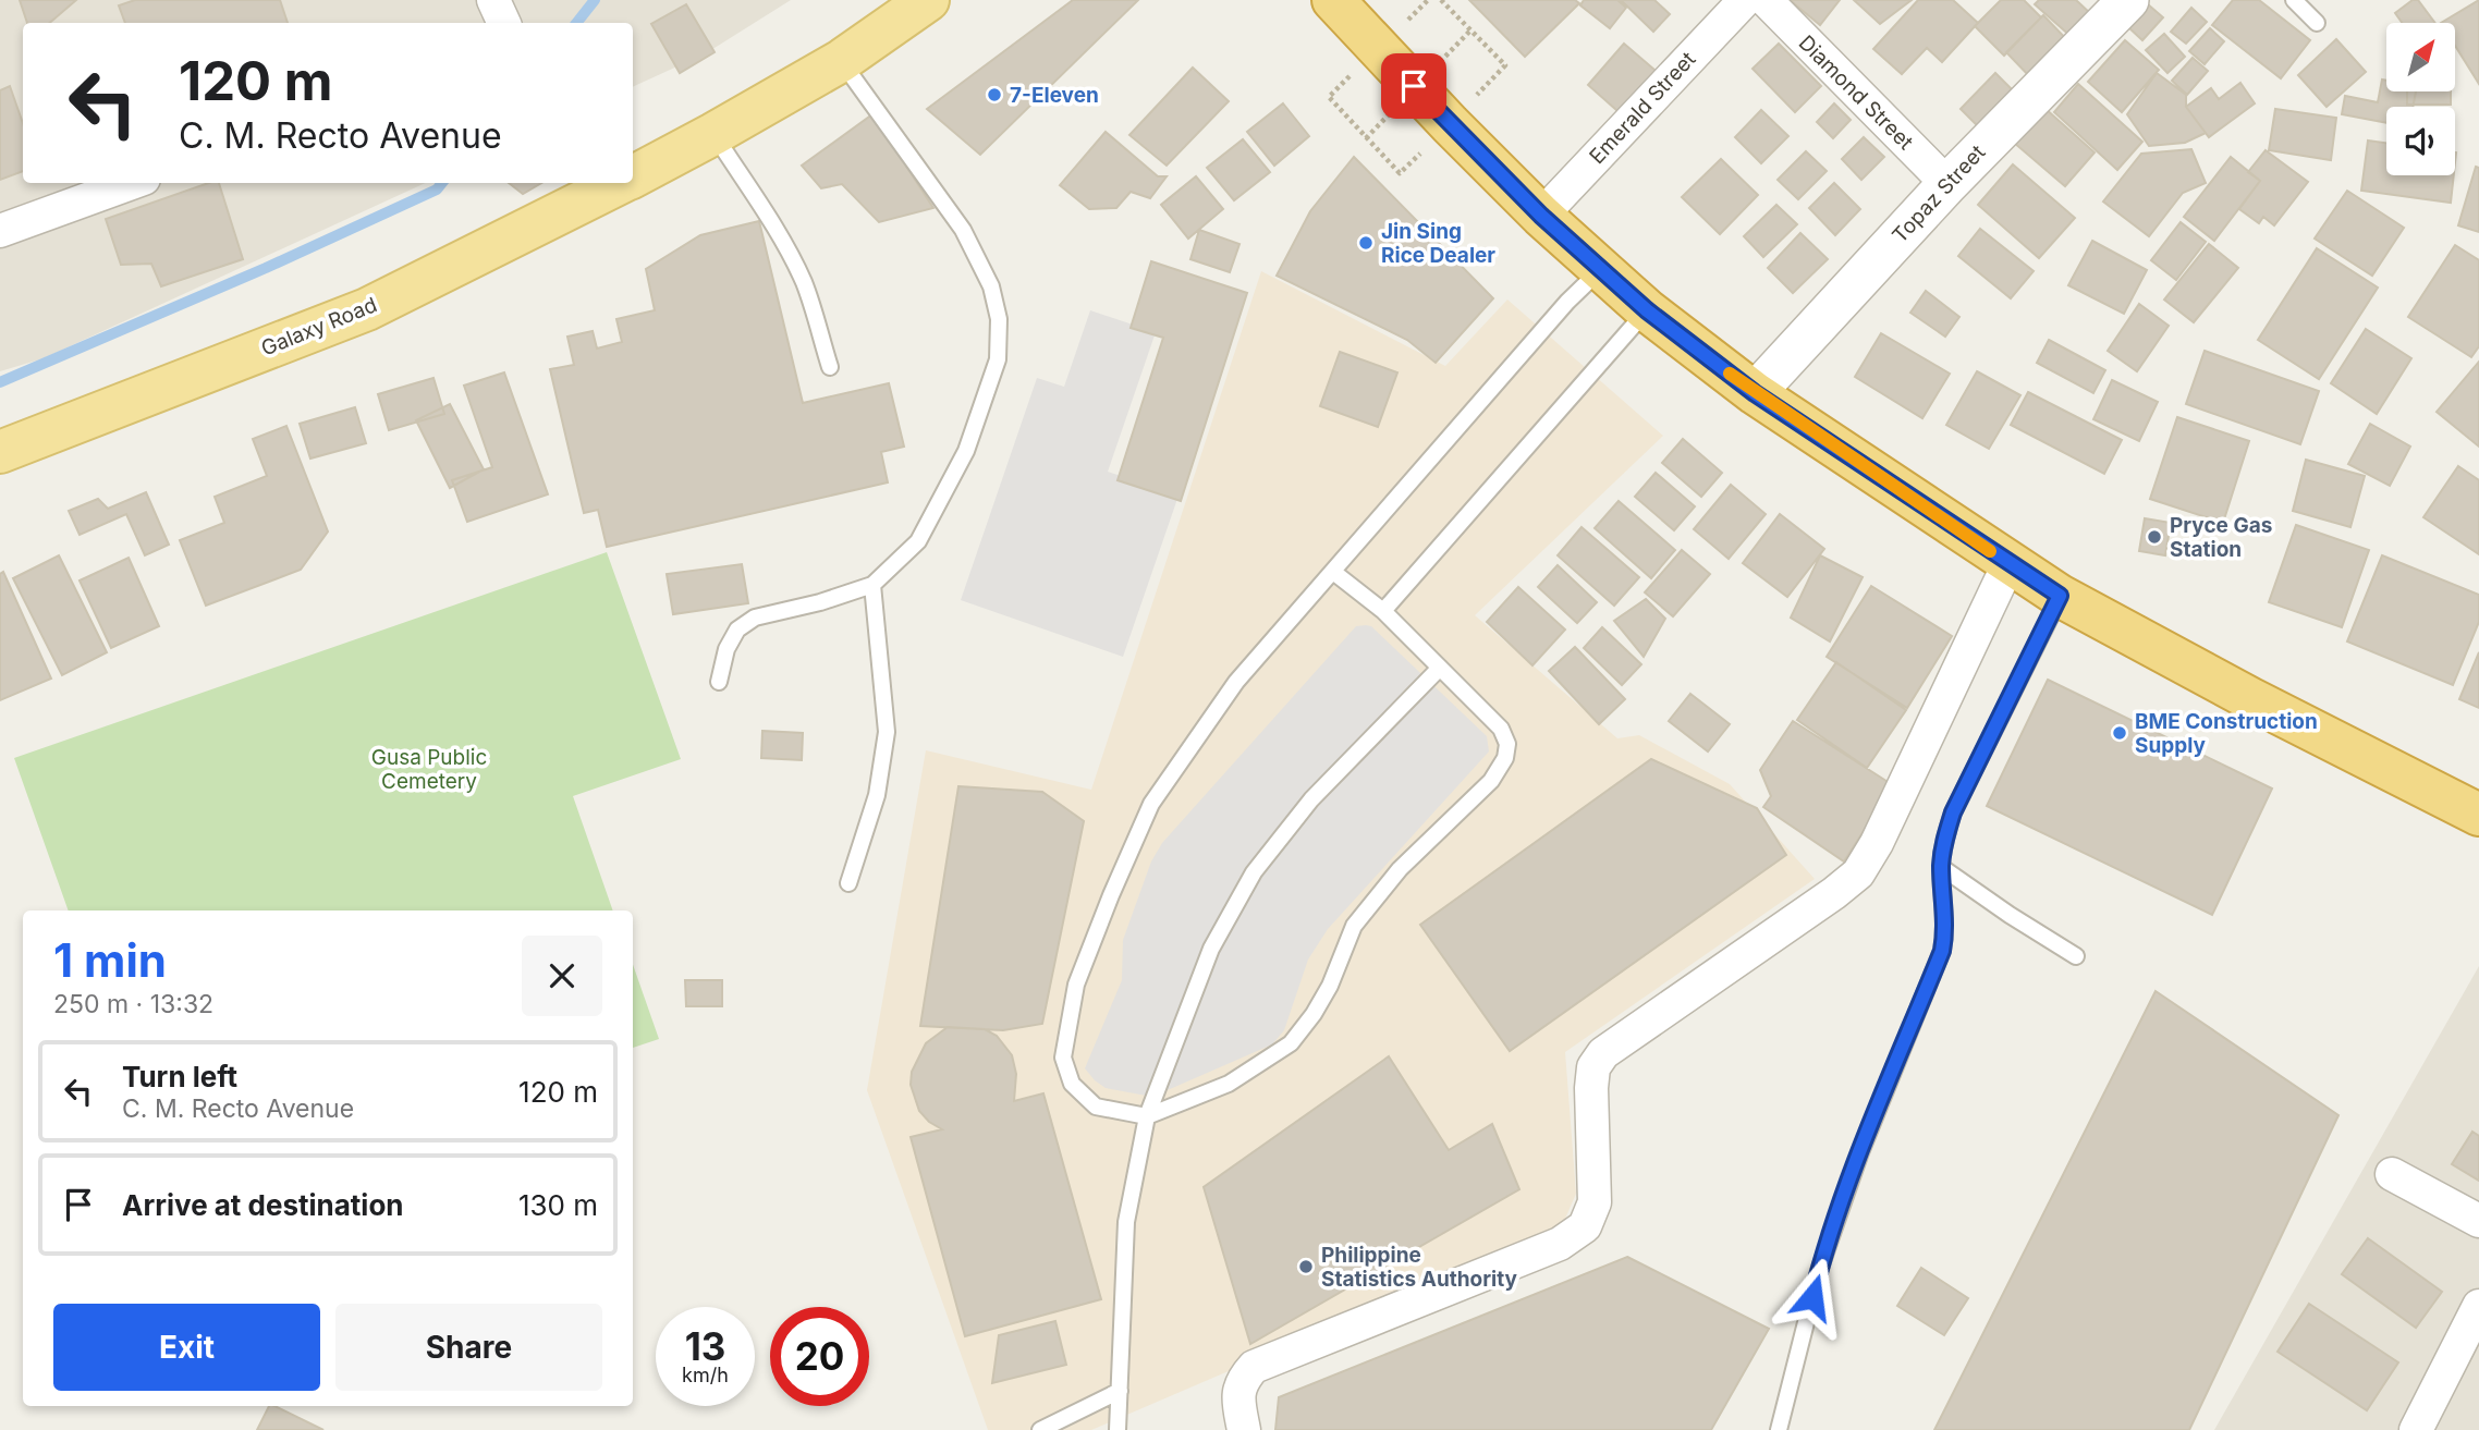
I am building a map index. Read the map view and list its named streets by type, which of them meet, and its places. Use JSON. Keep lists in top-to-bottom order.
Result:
{
  "streets": {
    "main road": ["Galaxy Road"],
    "street": ["Diamond Street", "Emerald Street", "Topaz Street"]
  },
  "crossings": [
    ["Diamond Street", "Topaz Street"]
  ],
  "parks": ["Gusa Public Cemetery"],
  "places": [
    "7-Eleven",
    "Jin Sing Rice Dealer",
    "Pryce Gas Station",
    "BME Construction Supply",
    "Philippine Statistics Authority"
  ],
  "north": "top right",
  "page": {
    "turn": ["120 m", "C. M. Recto Avenue"],
    "heading": ["1 min", "250 m · 13:32"],
    "list": [
      {
        "name": "Turn left",
        "note": "C. M. Recto Avenue",
        "value": "120 m"
      },
      {
        "name": "Arrive at destination",
        "value": "130 m"
      }
    ],
    "buttons": ["Exit", "Share"],
    "speed": "13 km/h",
    "limit": "20"
  }
}
